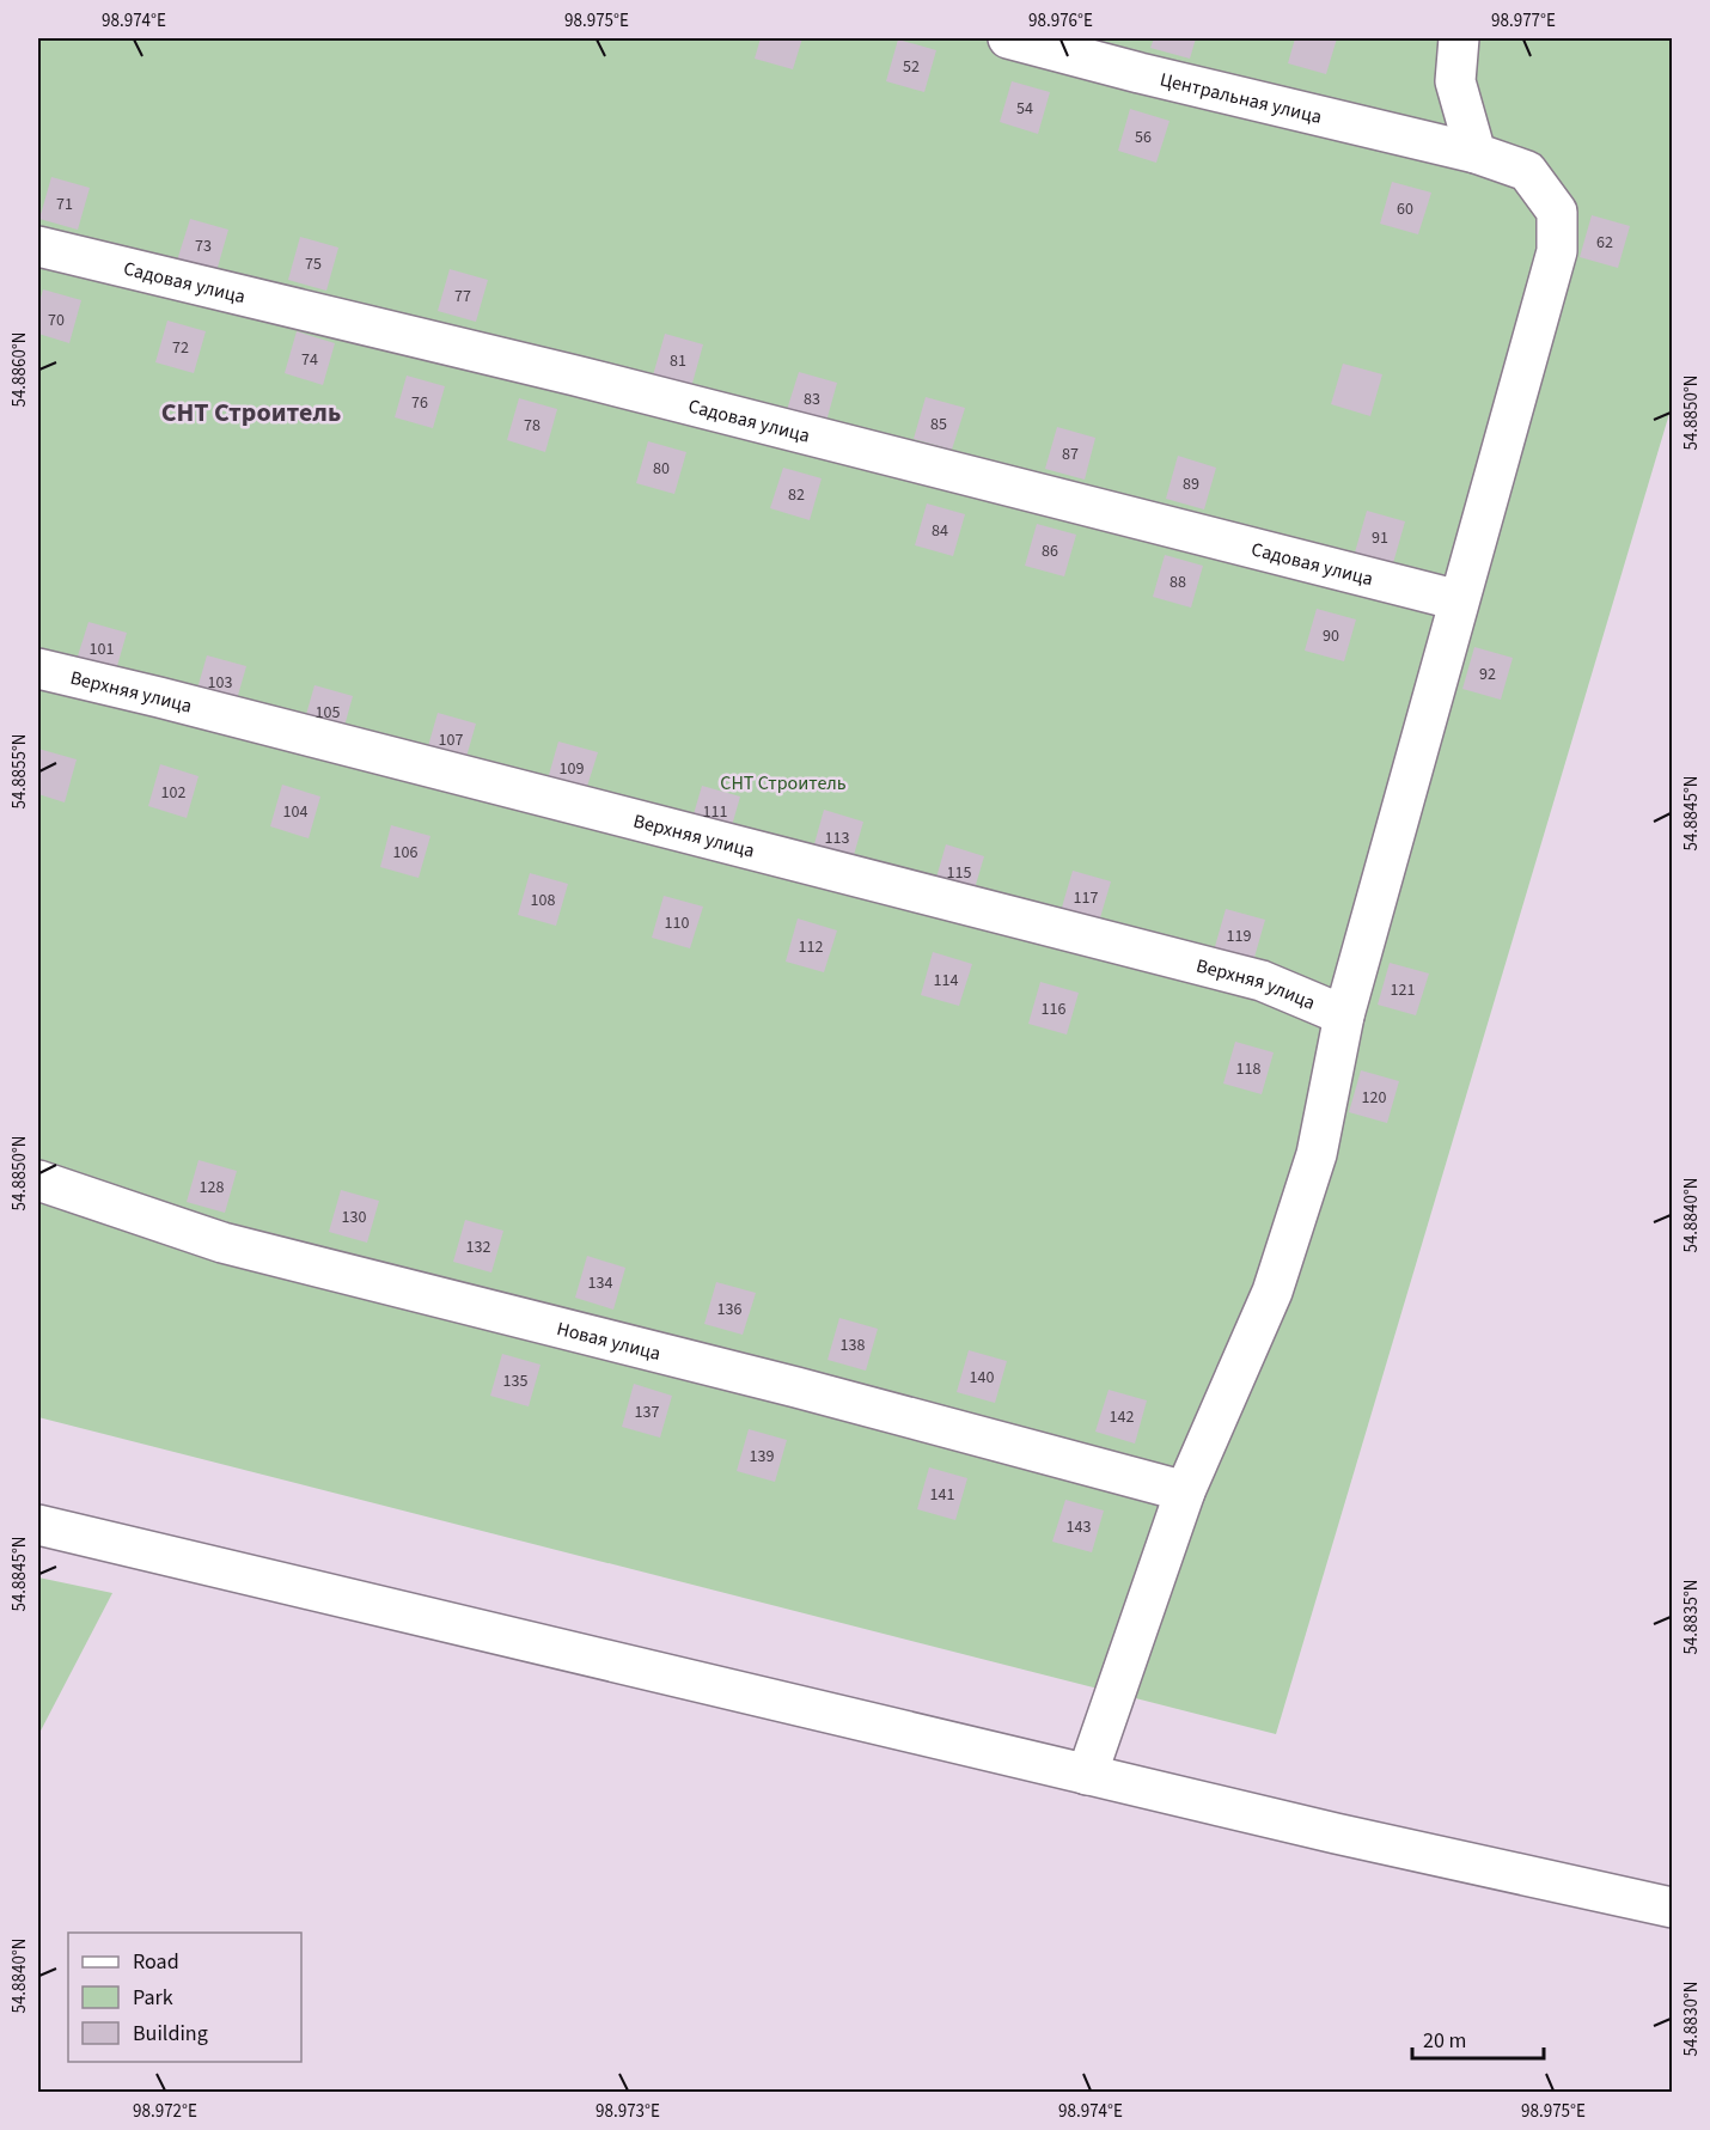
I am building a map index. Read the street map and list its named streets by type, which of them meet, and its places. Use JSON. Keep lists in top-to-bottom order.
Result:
{
  "streets": {
    "street": [
      "Центральная улица",
      "Садовая улица",
      "Верхняя улица",
      "Новая улица"
    ]
  },
  "crossings": [
    ["Центральная улица", "Садовая улица"],
    ["Центральная улица", "Верхняя улица"],
    ["Центральная улица", "Новая улица"]
  ],
  "districts": ["СНТ Строитель"],
  "parks": ["СНТ Строитель"],
  "house_numbers": [
    "52",
    "54",
    "56",
    "71",
    "60",
    "62",
    "73",
    "75",
    "77",
    "70",
    "72",
    "74",
    "81",
    "83",
    "76",
    "85",
    "78",
    "87",
    "80",
    "89",
    "82",
    "84",
    "91",
    "86",
    "88",
    "90",
    "101",
    "92",
    "103",
    "105",
    "107",
    "109",
    "102",
    "104",
    "111",
    "113",
    "106",
    "115",
    "117",
    "108",
    "110",
    "119",
    "112",
    "114",
    "121",
    "116",
    "118",
    "120",
    "128",
    "130",
    "132",
    "134",
    "136",
    "138",
    "140",
    "135",
    "137",
    "142",
    "139",
    "141",
    "143"
  ],
  "legend": ["Road", "Park", "Building"],
  "scale_bar": "20 m",
  "coordinates": [
    "98.974°E",
    "98.975°E",
    "98.976°E",
    "98.977°E",
    "54.8860°N",
    "54.8850°N",
    "54.8855°N",
    "54.8845°N",
    "54.8840°N",
    "54.8835°N",
    "54.8830°N",
    "98.972°E",
    "98.973°E"
  ]
}
